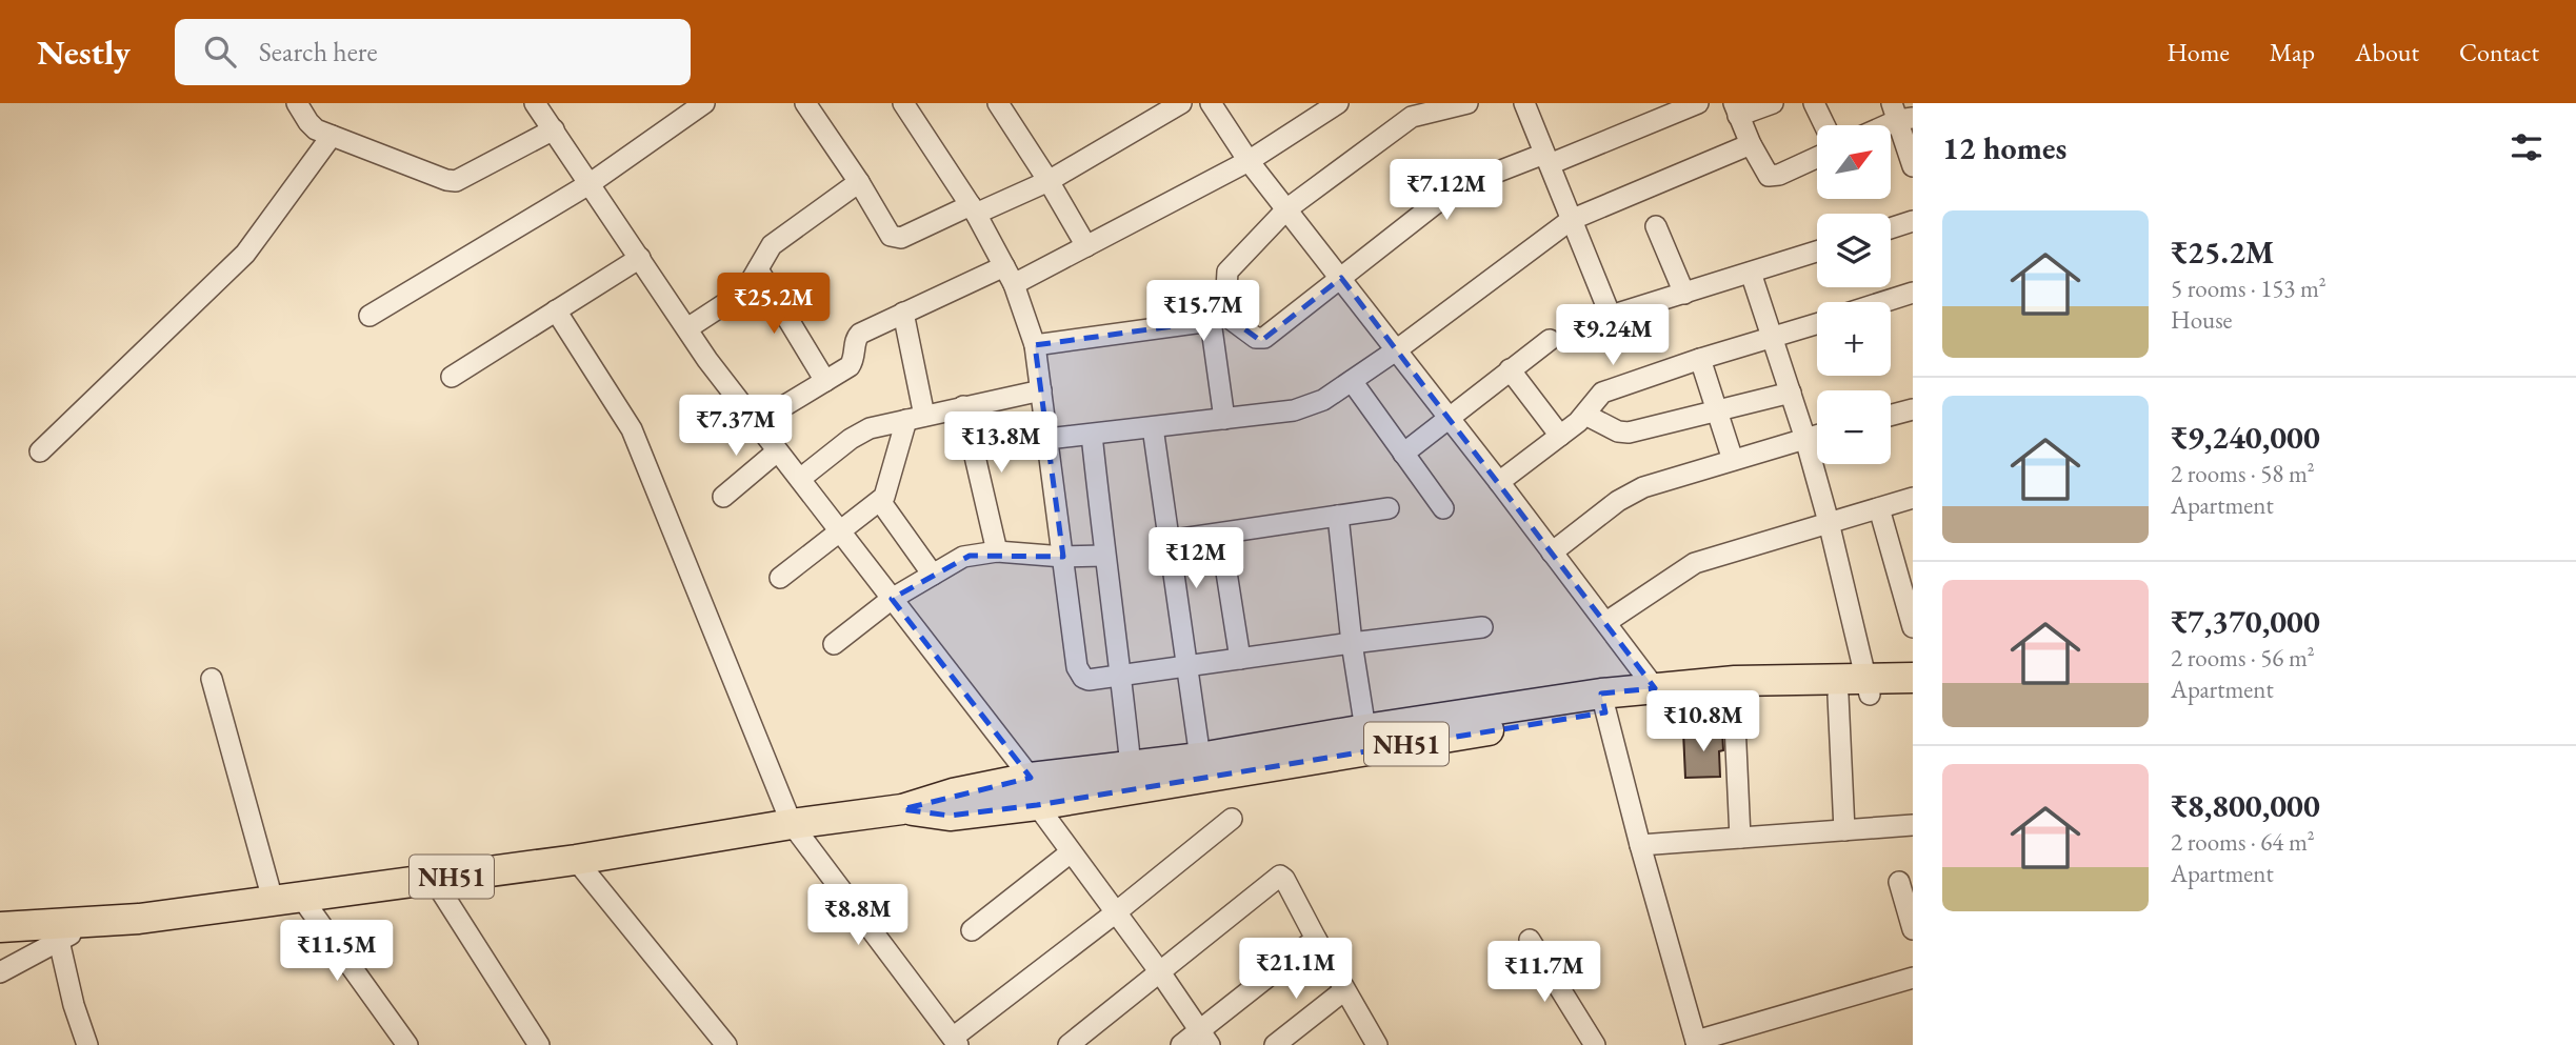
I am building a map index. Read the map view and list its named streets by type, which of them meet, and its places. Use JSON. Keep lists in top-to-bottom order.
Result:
{
  "streets": {
    "highway": ["NH51"]
  },
  "north": "top right",
  "page": {
    "header": "Nestly",
    "search": "Search here",
    "nav": [
      "Home",
      "Map",
      "About",
      "Contact"
    ],
    "heading": "12 homes",
    "map_buttons": ["+", "−"],
    "price": [
      "₹7.12M",
      "₹25.2M",
      "₹15.7M",
      "₹9.24M",
      "₹7.37M",
      "₹13.8M",
      "₹12M",
      "₹10.8M",
      "₹8.8M",
      "₹11.5M",
      "₹21.1M",
      "₹11.7M"
    ],
    "list": [
      {
        "name": "₹25.2M",
        "note": "5 rooms · 153 m² · House"
      },
      {
        "name": "₹9,240,000",
        "note": "2 rooms · 58 m² · Apartment"
      },
      {
        "name": "₹7,370,000",
        "note": "2 rooms · 56 m² · Apartment"
      },
      {
        "name": "₹8,800,000",
        "note": "2 rooms · 64 m² · Apartment"
      }
    ]
  }
}
